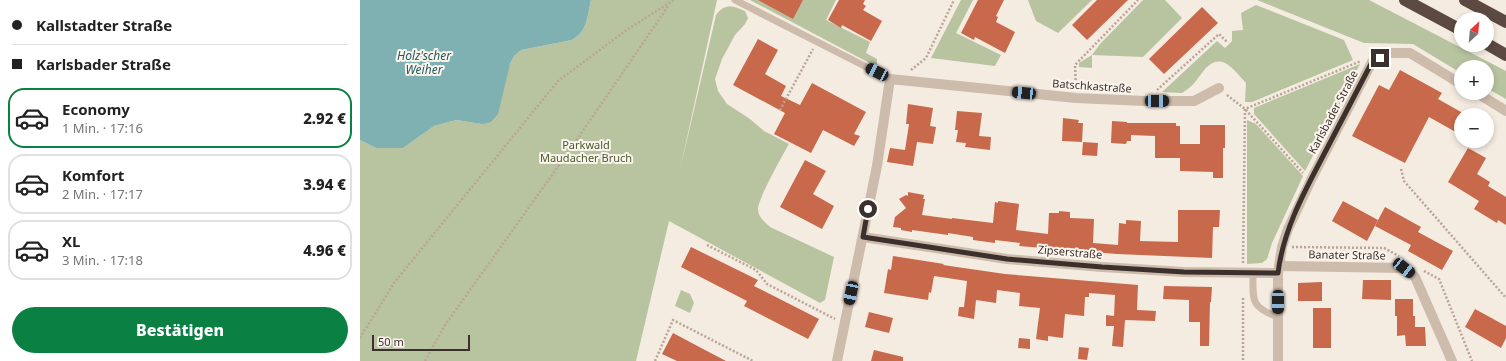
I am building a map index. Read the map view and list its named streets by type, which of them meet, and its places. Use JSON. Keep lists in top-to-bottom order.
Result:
{
  "streets": {
    "street": [
      "Batschkastraße",
      "Karlsbader Straße",
      "Zipserstraße",
      "Banater Straße"
    ]
  },
  "crossings": [
    ["Karlsbader Straße", "Zipserstraße"],
    ["Karlsbader Straße", "Banater Straße"],
    ["Zipserstraße", "Banater Straße"]
  ],
  "water": ["Holz'scher Weiher"],
  "parks": ["Parkwald Maudacher Bruch"],
  "scale_bar": "50 m",
  "north": "top right",
  "page": {
    "banner": ["Kallstadter Straße", "Karlsbader Straße"],
    "map_buttons": ["+", "−"],
    "list": [
      {
        "name": "Economy",
        "note": "1 Min. · 17:16",
        "value": "2.92 €"
      },
      {
        "name": "Komfort",
        "note": "2 Min. · 17:17",
        "value": "3.94 €"
      },
      {
        "name": "XL",
        "note": "3 Min. · 17:18",
        "value": "4.96 €"
      }
    ],
    "buttons": "Bestätigen",
    "scale": "50 m"
  }
}
